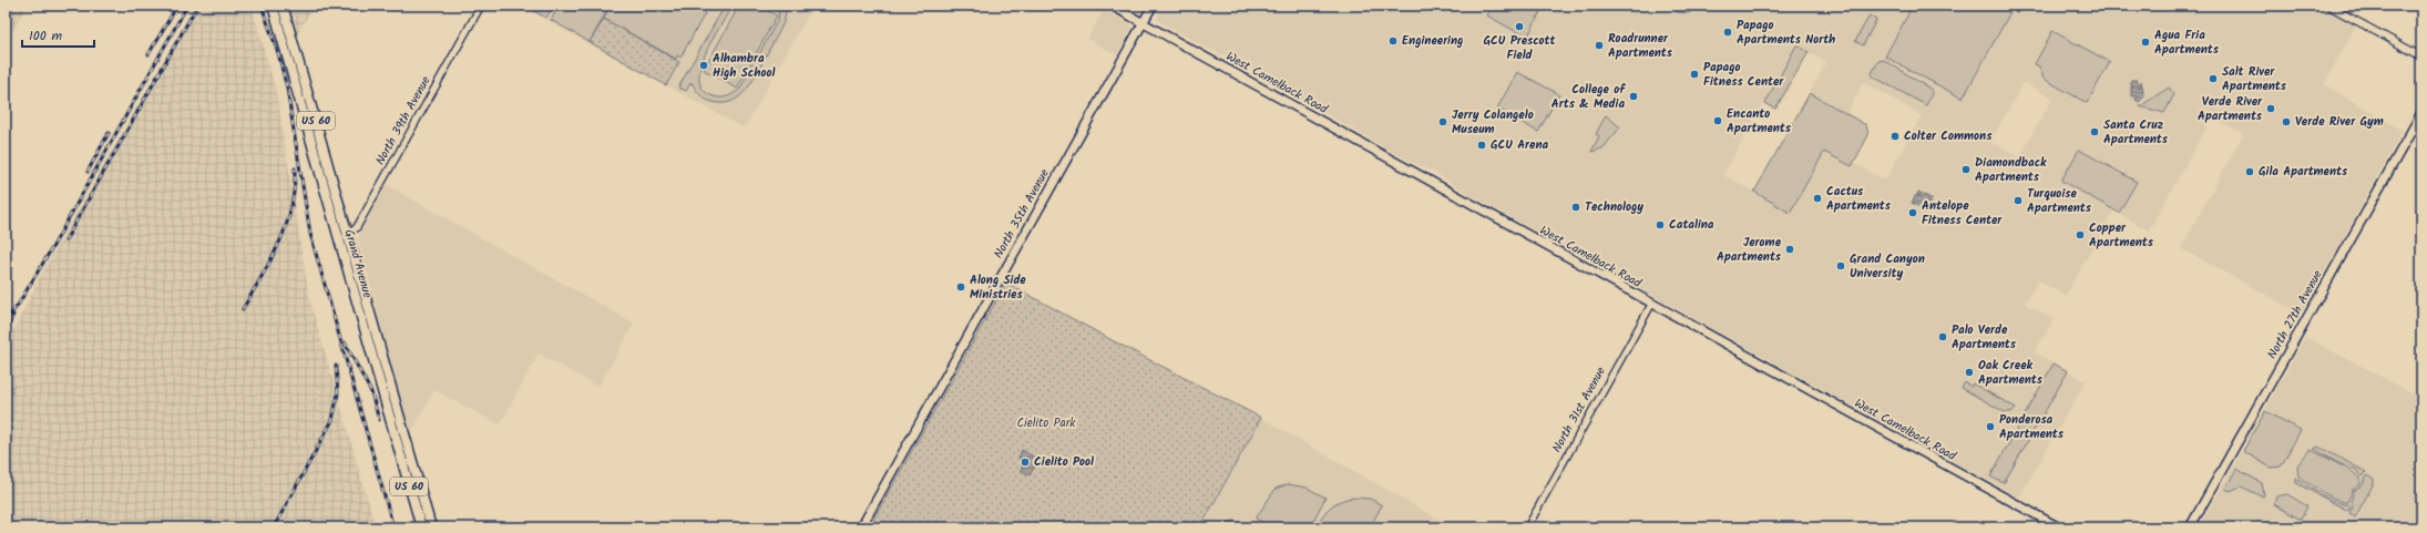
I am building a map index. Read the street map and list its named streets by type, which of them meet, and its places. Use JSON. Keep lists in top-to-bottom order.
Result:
{
  "streets": {
    "highway": ["US 60", "Grand Avenue"],
    "main road": ["West Camelback Road", "North 35th Avenue", "North 27th Avenue"],
    "street": ["North 39th Avenue", "North 31st Avenue"]
  },
  "crossings": [
    ["West Camelback Road", "North 35th Avenue"],
    ["West Camelback Road", "North 31st Avenue"],
    ["North 39th Avenue", "Grand Avenue"]
  ],
  "parks": ["Cielito Park"],
  "places": [
    "GCU Prescott Field",
    "Papago Apartments North",
    "Engineering",
    "Agua Fria Apartments",
    "Roadrunner Apartments",
    "Alhambra High School",
    "Papago Fitness Center",
    "Salt River Apartments",
    "College of Arts & Media",
    "Verde River Apartments",
    "Encanto Apartments",
    "Jerry Colangelo Museum",
    "Verde River Gym",
    "Santa Cruz Apartments",
    "Colter Commons",
    "GCU Arena",
    "Diamondback Apartments",
    "Gila Apartments",
    "Cactus Apartments",
    "Turquoise Apartments",
    "Technology",
    "Antelope Fitness Center",
    "Catalina",
    "Copper Apartments",
    "Jerome Apartments",
    "Grand Canyon University",
    "Along Side Ministries",
    "Palo Verde Apartments",
    "Oak Creek Apartments",
    "Ponderosa Apartments",
    "Cielito Pool"
  ],
  "scale_bar": "100 m"
}
